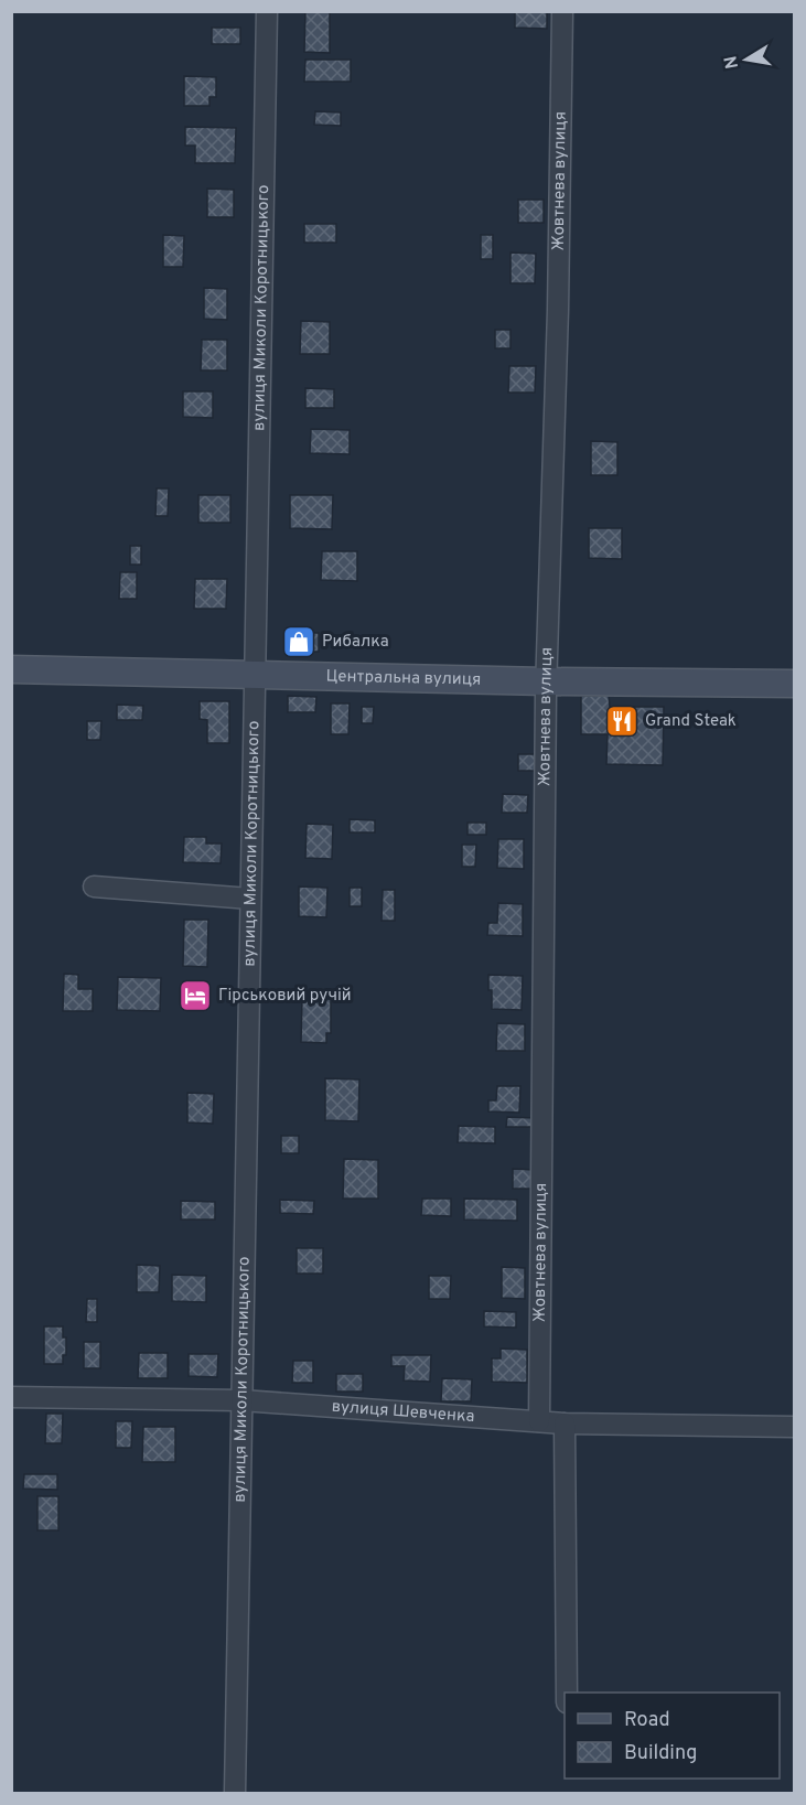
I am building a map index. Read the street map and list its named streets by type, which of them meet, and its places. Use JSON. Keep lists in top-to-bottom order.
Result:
{
  "streets": {
    "main road": ["Центральна вулиця"],
    "street": ["Жовтнева вулиця", "вулиця Миколи Коротницького", "вулиця Шевченка"]
  },
  "crossings": [
    ["Жовтнева вулиця", "Центральна вулиця"],
    ["Жовтнева вулиця", "вулиця Шевченка"],
    ["вулиця Миколи Коротницького", "Центральна вулиця"],
    ["вулиця Миколи Коротницького", "вулиця Шевченка"]
  ],
  "places": {
    "shop": ["Рибалка"],
    "restaurant": ["Grand Steak"],
    "hotel": ["Гірськовий ручій"]
  },
  "legend": ["Road", "Building"],
  "north": "left"
}
